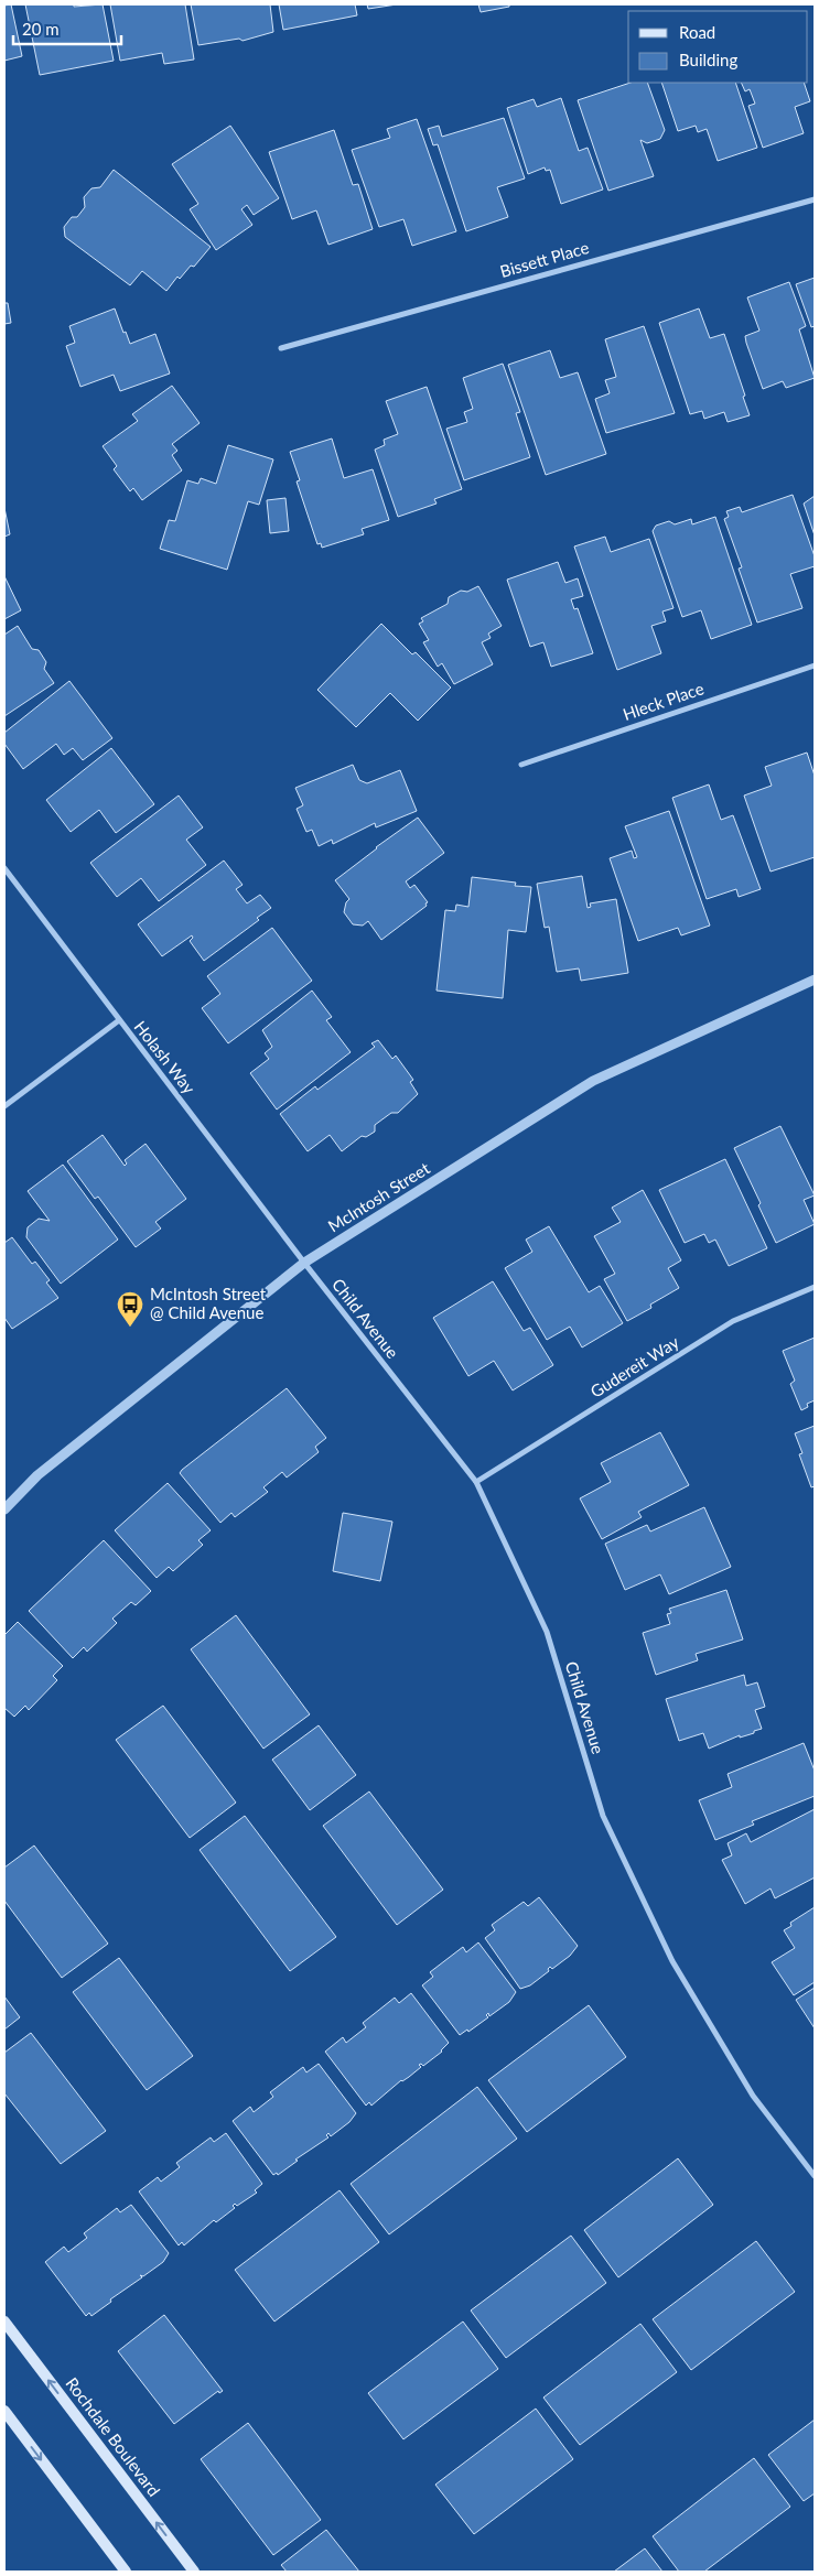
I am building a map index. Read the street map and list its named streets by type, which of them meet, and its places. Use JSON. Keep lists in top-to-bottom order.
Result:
{
  "streets": {
    "main road": ["Rochdale Boulevard"],
    "street": [
      "Bissett Place",
      "Hleck Place",
      "Holash Way",
      "McIntosh Street",
      "Child Avenue",
      "Gudereit Way"
    ]
  },
  "crossings": [
    ["Holash Way", "McIntosh Street"],
    ["Holash Way", "Child Avenue"],
    ["McIntosh Street", "Child Avenue"],
    ["Child Avenue", "Gudereit Way"]
  ],
  "places": {
    "bus stop": ["McIntosh Street @ Child Avenue"]
  },
  "legend": ["Road", "Building"],
  "scale_bar": "20 m"
}
